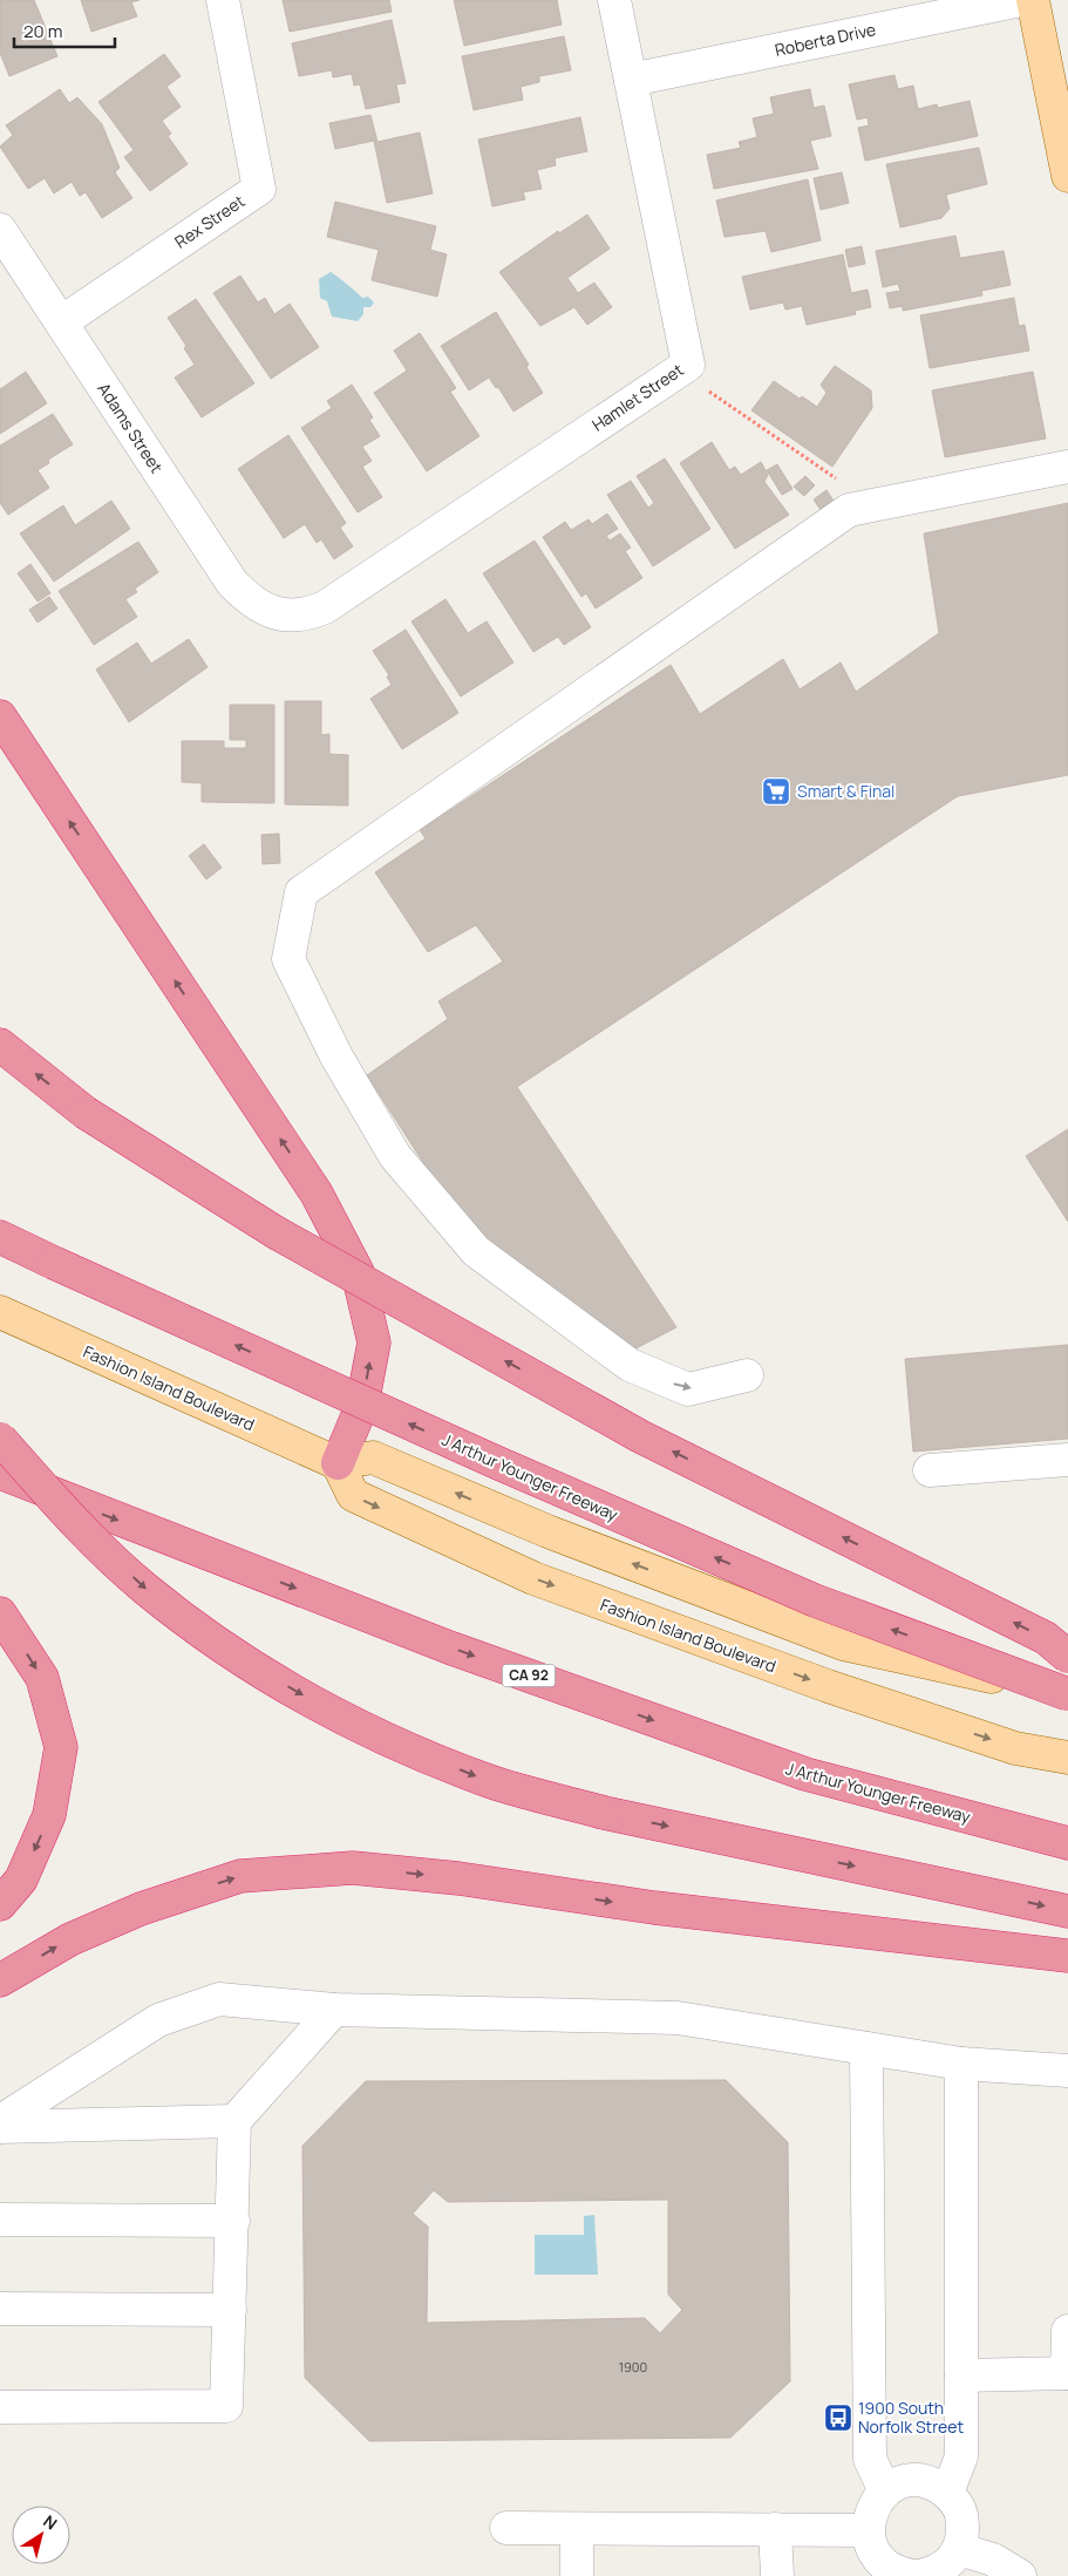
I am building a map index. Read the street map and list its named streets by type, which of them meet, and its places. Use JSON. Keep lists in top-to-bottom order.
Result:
{
  "streets": {
    "highway": ["J Arthur Younger Freeway", "CA 92"],
    "main road": ["Fashion Island Boulevard"],
    "street": [
      "Roberta Drive",
      "Rex Street",
      "Hamlet Street",
      "Adams Street"
    ]
  },
  "crossings": [
    ["Roberta Drive", "Hamlet Street"],
    ["Rex Street", "Adams Street"],
    ["Hamlet Street", "Adams Street"]
  ],
  "places": {
    "supermarket": ["Smart & Final"],
    "bus stop": ["1900 South Norfolk Street"]
  },
  "house_numbers": ["1900"],
  "scale_bar": "20 m",
  "north": "top right"
}
